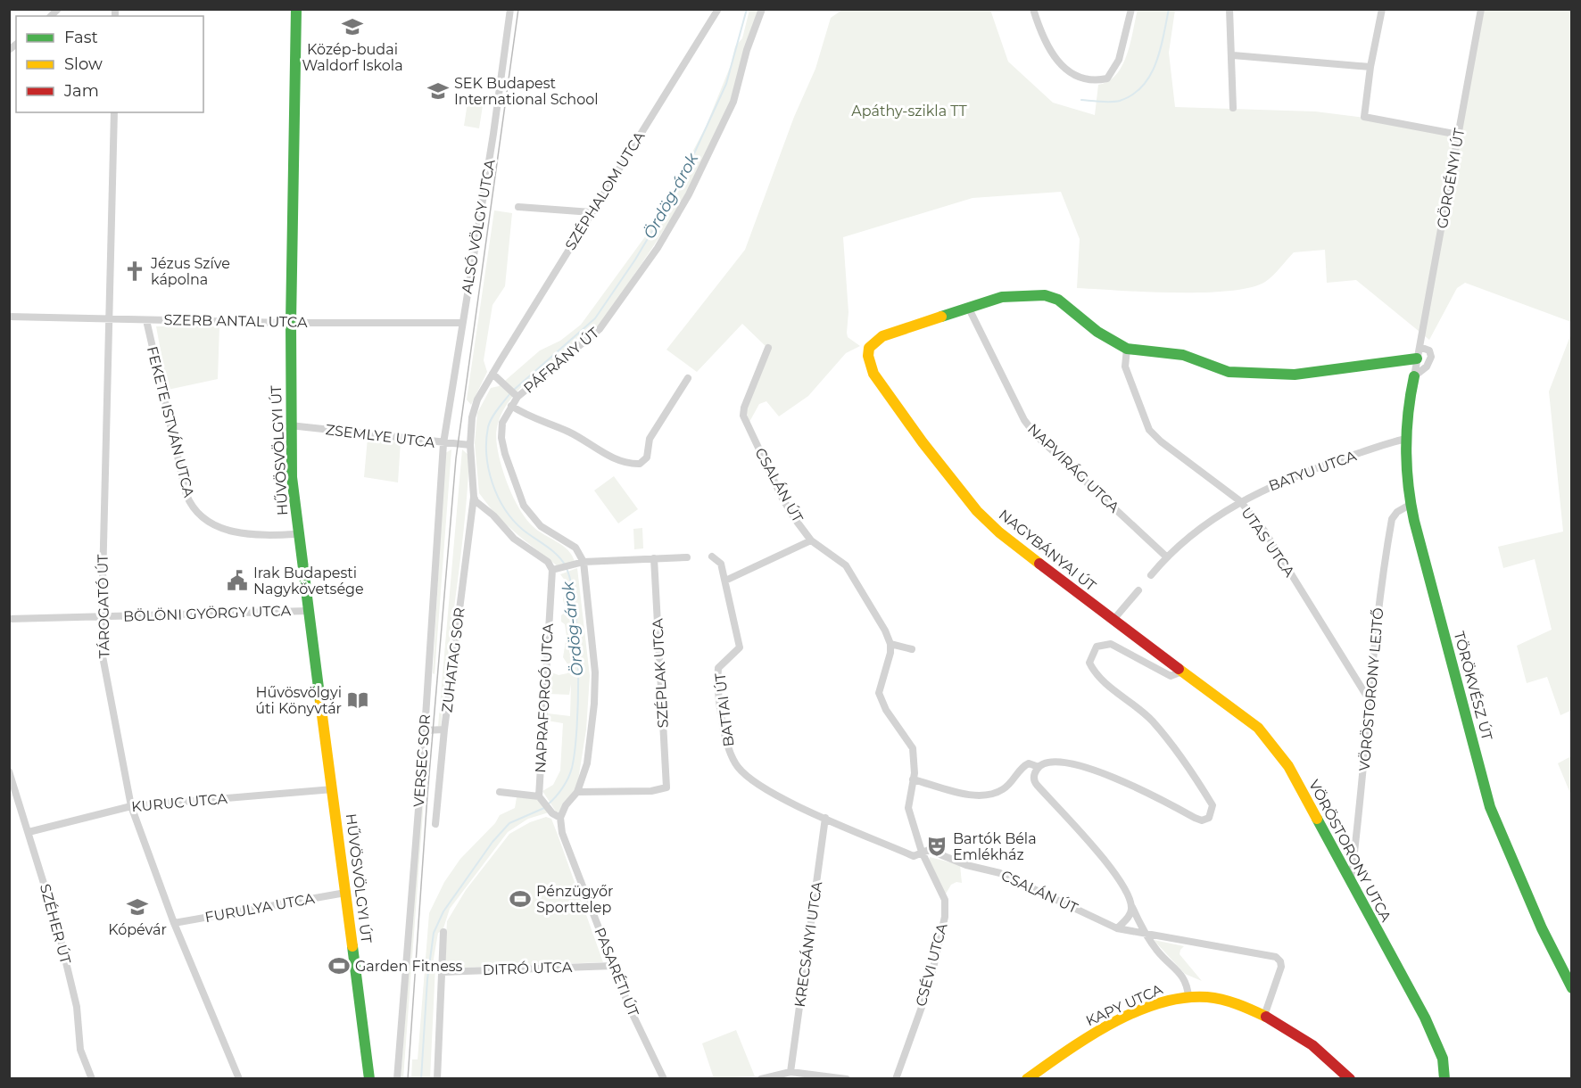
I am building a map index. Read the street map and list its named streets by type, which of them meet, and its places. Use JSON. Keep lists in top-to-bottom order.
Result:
{
  "streets": {
    "street": [
      "GÖRGÉNYI ÚT",
      "SZÉPHALOM UTCA",
      "ALSÓ VÖLGY UTCA",
      "SZERB ANTAL UTCA",
      "PÁFRÁNY ÚT",
      "FEKETE ISTVÁN UTCA",
      "ZSEMLYE UTCA",
      "HŰVÖSVÖLGYI ÚT",
      "NAPVIRÁG UTCA",
      "BATYU UTCA",
      "CSALÁN ÚT",
      "UTAS UTCA",
      "NAGYBÁNYAI ÚT",
      "TÁROGATÓ ÚT",
      "BÖLÖNI GYÖRGY UTCA",
      "ZUHATAG SOR",
      "SZÉPLAK UTCA",
      "TÖRÖKVÉSZ ÚT",
      "VÖRÖSTORONY LEJTŐ",
      "NAPRAFORGÓ UTCA",
      "BATTAI ÚT",
      "VERSEC SOR",
      "KURUC UTCA",
      "VÖRÖSTORONY UTCA",
      "FURULYA UTCA",
      "SZÉHER ÚT",
      "KRECSÁNYI UTCA",
      "CSÉVI UTCA",
      "DITRÓ UTCA",
      "PASARÉTI ÚT",
      "KAPY UTCA"
    ]
  },
  "crossings": [
    ["GÖRGÉNYI ÚT", "TÖRÖKVÉSZ ÚT"],
    ["SZÉPHALOM UTCA", "ZUHATAG SOR"],
    ["ALSÓ VÖLGY UTCA", "SZERB ANTAL UTCA"],
    ["ALSÓ VÖLGY UTCA", "ZSEMLYE UTCA"],
    ["ALSÓ VÖLGY UTCA", "VERSEC SOR"],
    ["SZERB ANTAL UTCA", "FEKETE ISTVÁN UTCA"],
    ["SZERB ANTAL UTCA", "HŰVÖSVÖLGYI ÚT"],
    ["SZERB ANTAL UTCA", "TÁROGATÓ ÚT"],
    ["FEKETE ISTVÁN UTCA", "HŰVÖSVÖLGYI ÚT"],
    ["ZSEMLYE UTCA", "HŰVÖSVÖLGYI ÚT"],
    ["ZSEMLYE UTCA", "ZUHATAG SOR"],
    ["ZSEMLYE UTCA", "VERSEC SOR"],
    ["HŰVÖSVÖLGYI ÚT", "BÖLÖNI GYÖRGY UTCA"],
    ["HŰVÖSVÖLGYI ÚT", "KURUC UTCA"],
    ["HŰVÖSVÖLGYI ÚT", "FURULYA UTCA"],
    ["NAPVIRÁG UTCA", "BATYU UTCA"],
    ["NAPVIRÁG UTCA", "NAGYBÁNYAI ÚT"],
    ["BATYU UTCA", "UTAS UTCA"],
    ["BATYU UTCA", "TÖRÖKVÉSZ ÚT"],
    ["CSALÁN ÚT", "BATTAI ÚT"],
    ["CSALÁN ÚT", "CSÉVI UTCA"],
    ["CSALÁN ÚT", "KAPY UTCA"],
    ["UTAS UTCA", "NAGYBÁNYAI ÚT"],
    ["UTAS UTCA", "VÖRÖSTORONY LEJTŐ"],
    ["NAGYBÁNYAI ÚT", "TÖRÖKVÉSZ ÚT"],
    ["NAGYBÁNYAI ÚT", "VÖRÖSTORONY UTCA"],
    ["TÁROGATÓ ÚT", "BÖLÖNI GYÖRGY UTCA"],
    ["TÁROGATÓ ÚT", "KURUC UTCA"],
    ["TÁROGATÓ ÚT", "FURULYA UTCA"],
    ["TÖRÖKVÉSZ ÚT", "VÖRÖSTORONY LEJTŐ"],
    ["VÖRÖSTORONY LEJTŐ", "VÖRÖSTORONY UTCA"],
    ["BATTAI ÚT", "KRECSÁNYI UTCA"],
    ["BATTAI ÚT", "CSÉVI UTCA"],
    ["KURUC UTCA", "SZÉHER ÚT"],
    ["DITRÓ UTCA", "PASARÉTI ÚT"]
  ],
  "water": ["Ördög-árok"],
  "parks": ["Apáthy-szikla TT"],
  "places": {
    "school or university": ["Közép-budai Waldorf Iskola", "SEK Budapest International School", "Kópévár"],
    "church": ["Jézus Szíve kápolna"],
    "public building": ["Irak Budapesti Nagykövetsége"],
    "library": ["Hűvösvölgyi úti Könyvtár"],
    "theatre": ["Bartók Béla Emlékház"],
    "sports": ["Pénzügyőr Sporttelep", "Garden Fitness"]
  },
  "legend": ["Fast", "Slow", "Jam"]
}
